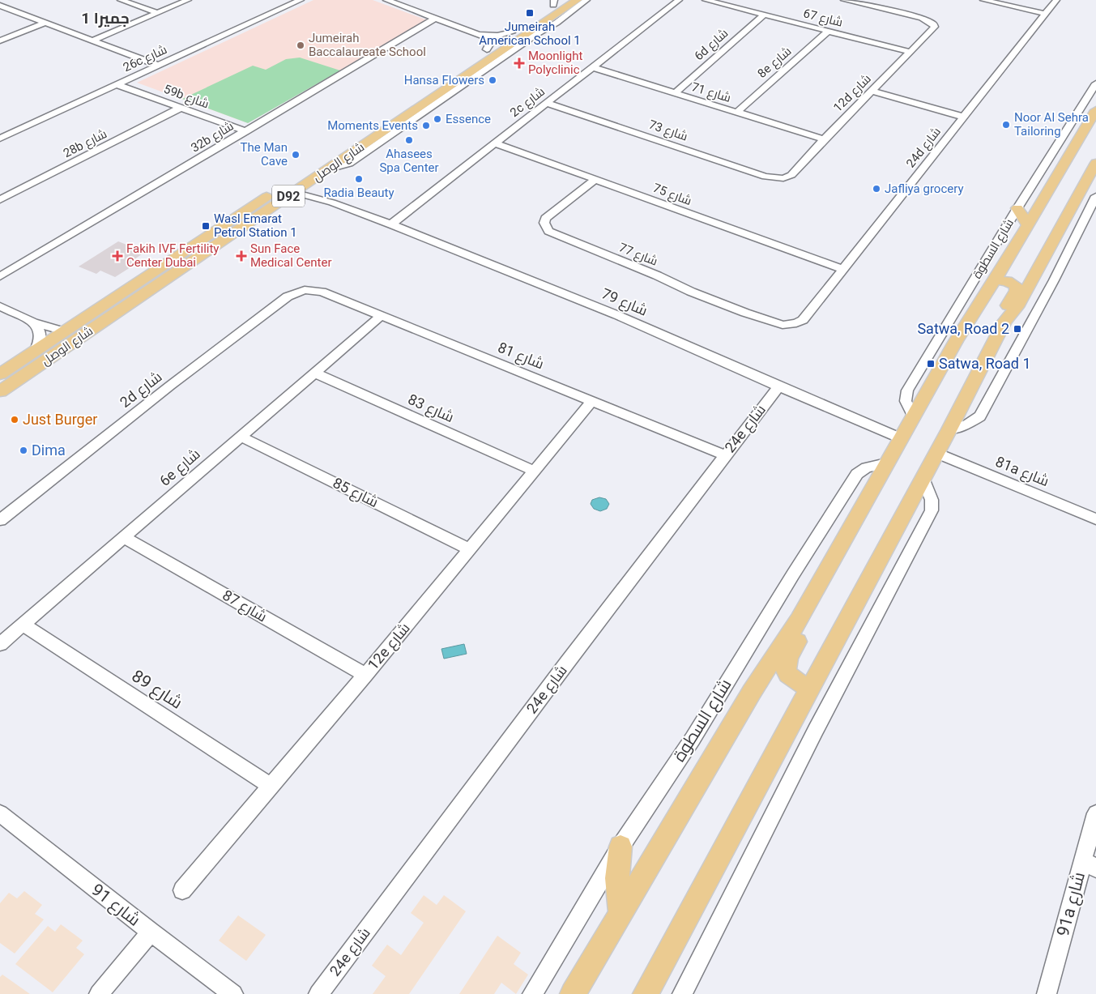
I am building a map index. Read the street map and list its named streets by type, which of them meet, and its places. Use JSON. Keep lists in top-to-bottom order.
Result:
{
  "streets": {
    "main road": ["شارع الوصل", "D92", "شارع السطوة"],
    "street": [
      "شارع 67",
      "6d شارع",
      "26c شارع",
      "8e شارع",
      "شارع 71",
      "12d شارع",
      "59b شارع",
      "2c شارع",
      "شارع 73",
      "32b شارع",
      "28b شارع",
      "24d شارع",
      "شارع 75",
      "شارع 77",
      "شارع 79",
      "شارع 81",
      "2d شارع",
      "شارع 83",
      "24e شارع",
      "6e شارع",
      "81a شارع",
      "شارع 85",
      "شارع 87",
      "12e شارع",
      "شارع 89",
      "91a شارع",
      "شارع 91"
    ]
  },
  "crossings": [
    ["شارع 67", "6d شارع"],
    ["شارع 67", "8e شارع"],
    ["شارع 67", "12d شارع"],
    ["6d شارع", "شارع 71"],
    ["26c شارع", "59b شارع"],
    ["8e شارع", "شارع 71"],
    ["شارع 71", "12d شارع"],
    ["شارع 71", "2c شارع"],
    ["12d شارع", "شارع 73"],
    ["59b شارع", "32b شارع"],
    ["59b شارع", "28b شارع"],
    ["2c شارع", "شارع 73"],
    ["2c شارع", "شارع 75"],
    ["2c شارع", "شارع 79"],
    ["24d شارع", "شارع 75"],
    ["24d شارع", "شارع 77"],
    ["شارع الوصل", "شارع 79"],
    ["شارع 75", "شارع 77"],
    ["شارع السطوة", "شارع 79"],
    ["شارع 79", "24e شارع"],
    ["شارع 81", "2d شارع"],
    ["شارع 81", "24e شارع"],
    ["شارع 81", "6e شارع"],
    ["شارع 81", "12e شارع"],
    ["شارع 83", "6e شارع"],
    ["شارع 83", "12e شارع"],
    ["6e شارع", "شارع 85"],
    ["6e شارع", "شارع 87"],
    ["6e شارع", "شارع 89"],
    ["شارع 85", "12e شارع"],
    ["شارع 87", "12e شارع"],
    ["12e شارع", "شارع 89"]
  ],
  "districts": ["جميرا 1"],
  "places": {
    "transit": [
      "Jumeirah American School 1",
      "Wasl Emarat Petrol Station 1",
      "Satwa, Road 2",
      "Satwa, Road 1"
    ],
    "other": [
      "Jumeirah Baccalaureate School",
      "Hansa Flowers",
      "Essence",
      "Noor Al Sehra Tailoring",
      "Moments Events",
      "Ahasees Spa Center",
      "The Man Cave",
      "Radia Beauty",
      "Jafliya grocery",
      "Just Burger",
      "Dima"
    ],
    "health": ["Moonlight Polyclinic", "Fakih IVF Fertility Center Dubai", "Sun Face Medical Center"]
  }
}
